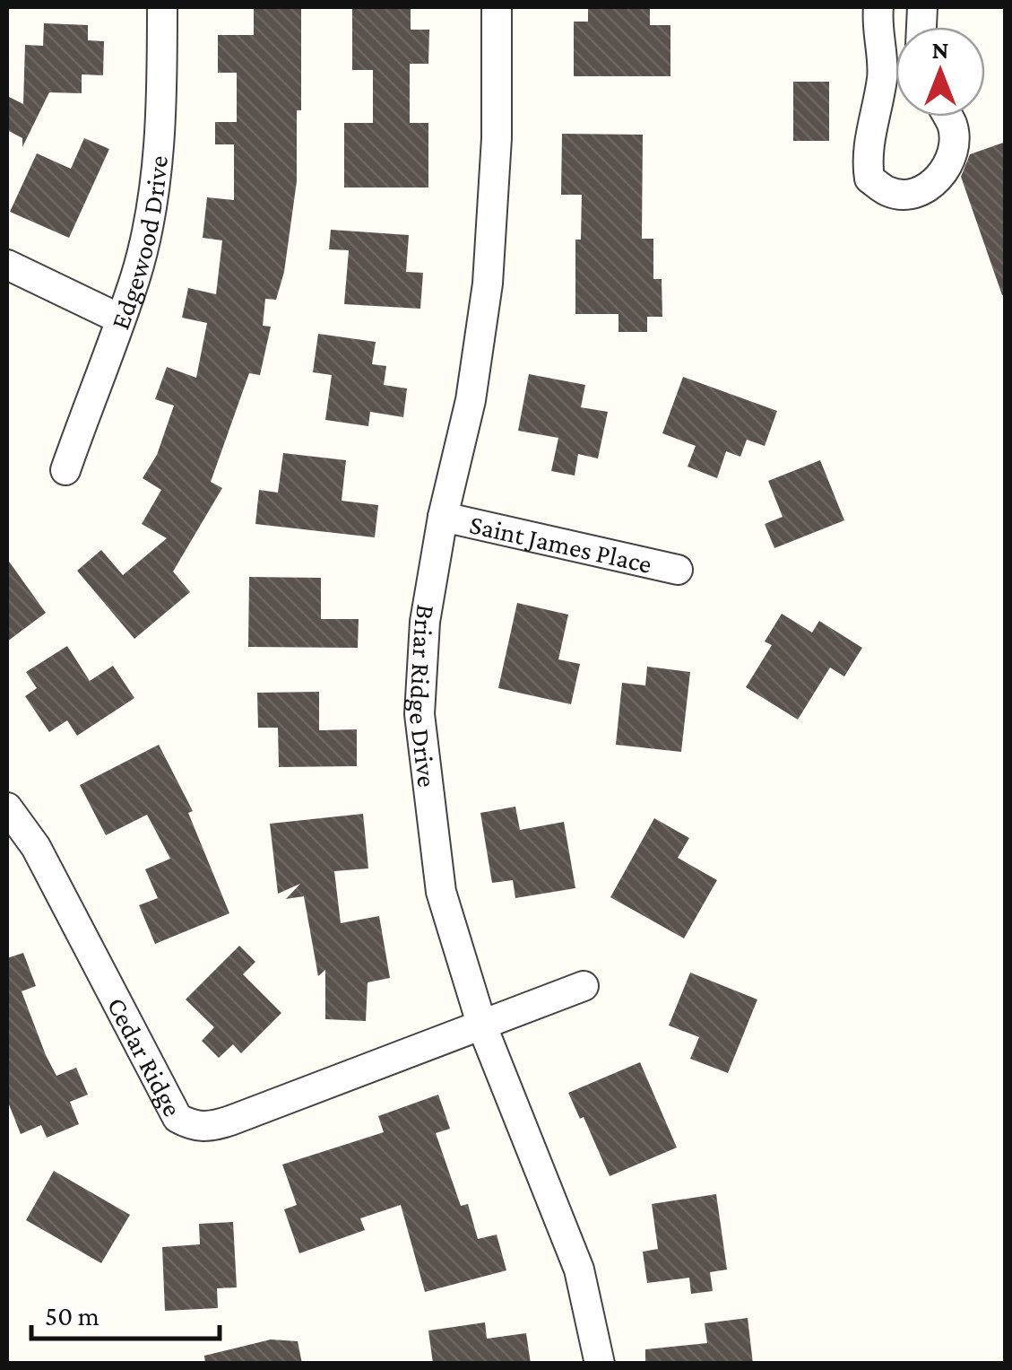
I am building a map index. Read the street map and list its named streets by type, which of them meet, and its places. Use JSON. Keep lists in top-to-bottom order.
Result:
{
  "streets": {
    "street": [
      "Edgewood Drive",
      "Saint James Place",
      "Briar Ridge Drive",
      "Cedar Ridge"
    ]
  },
  "crossings": [
    ["Saint James Place", "Briar Ridge Drive"],
    ["Briar Ridge Drive", "Cedar Ridge"]
  ],
  "scale_bar": "50 m",
  "north": "top"
}
